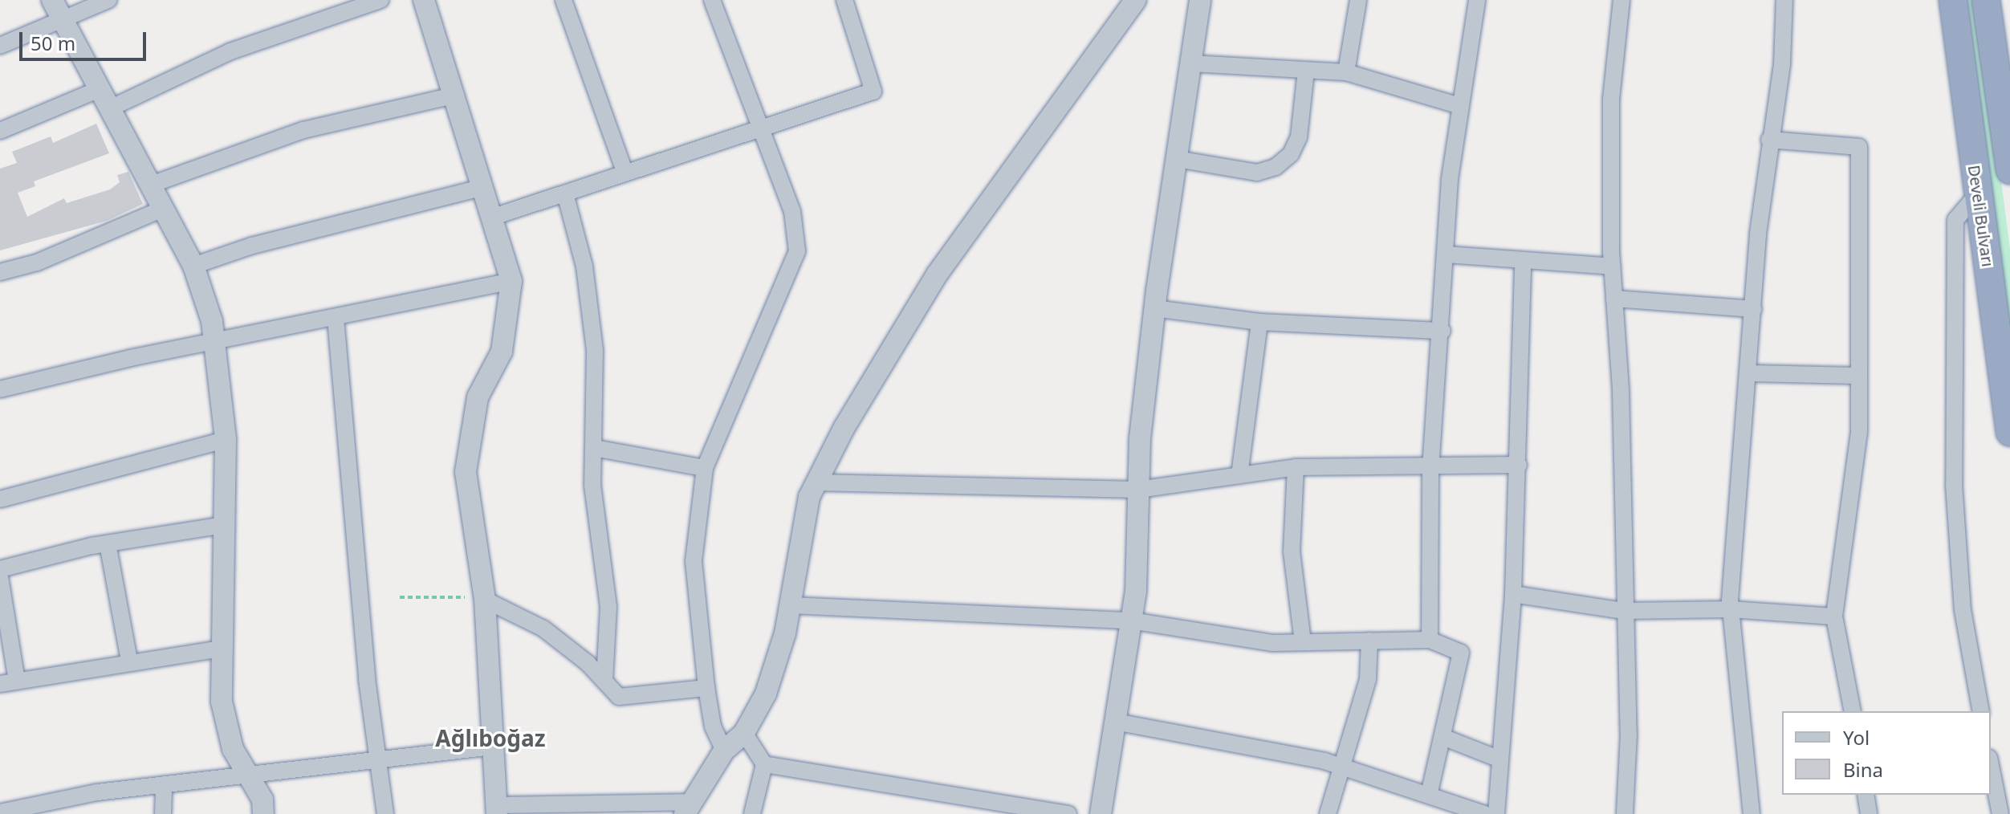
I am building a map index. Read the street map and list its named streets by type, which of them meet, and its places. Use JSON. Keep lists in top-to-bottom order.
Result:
{
  "streets": {
    "highway": ["Develi Bulvarı"]
  },
  "districts": ["Ağlıboğaz"],
  "legend": ["Yol", "Bina"],
  "scale_bar": "50 m"
}
